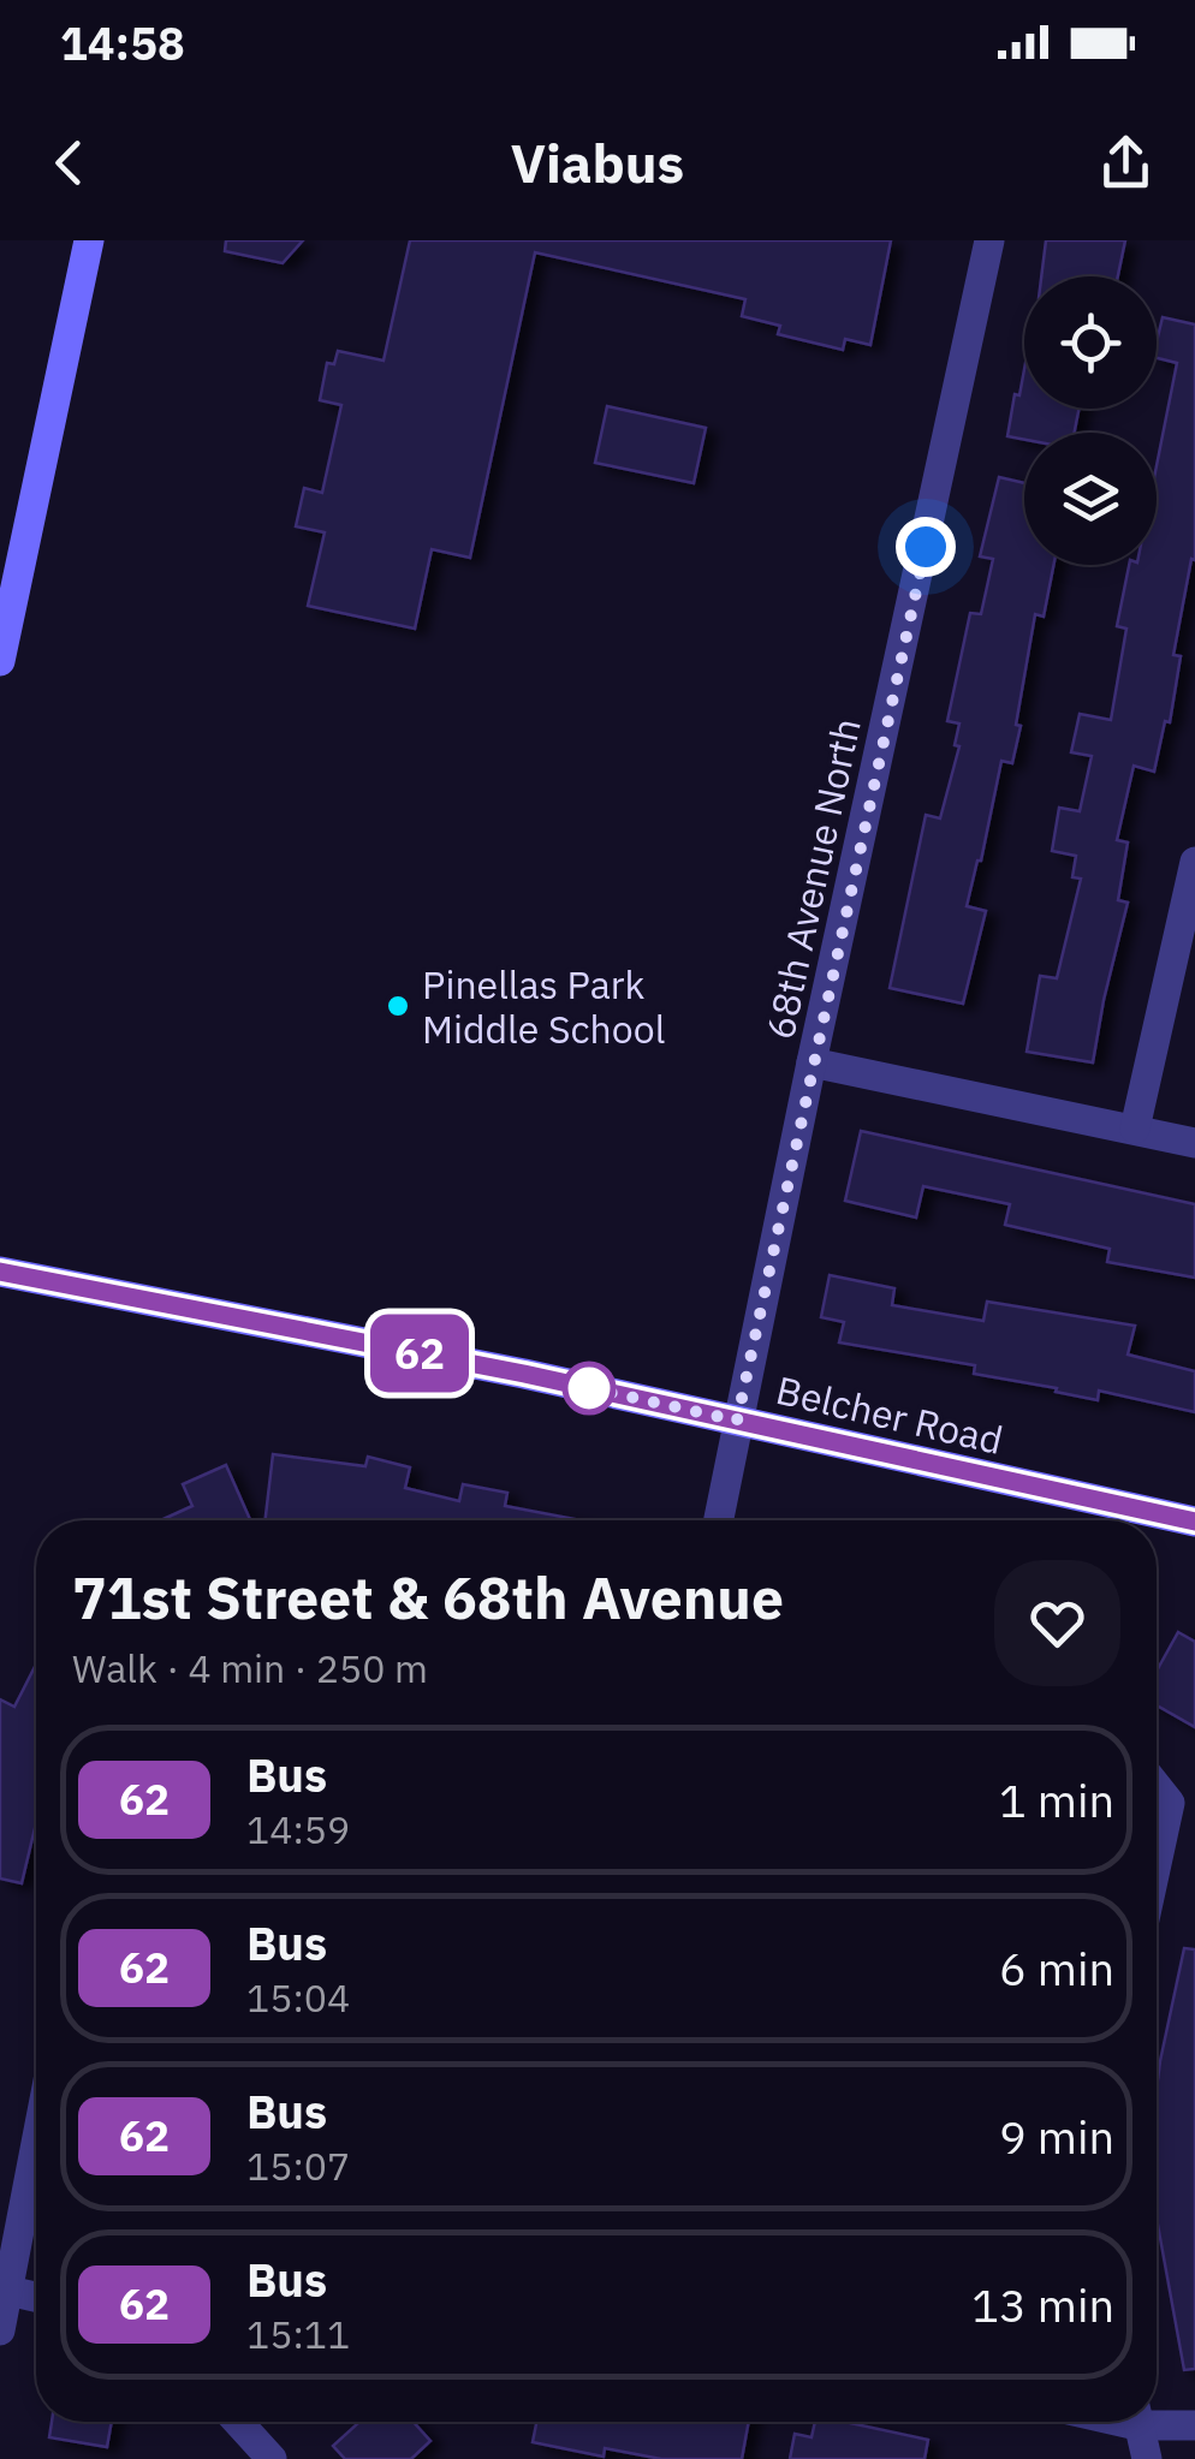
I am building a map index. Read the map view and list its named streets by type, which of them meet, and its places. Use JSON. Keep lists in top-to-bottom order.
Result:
{
  "streets": {
    "main road": ["Belcher Road"],
    "street": ["68th Avenue North"]
  },
  "crossings": [
    ["68th Avenue North", "Belcher Road"]
  ],
  "places": ["Pinellas Park Middle School"],
  "lines": ["bus line 62"],
  "page": {
    "status": "14:58",
    "header": "Viabus",
    "on_map": "62",
    "heading": ["71st Street & 68th Avenue", "Walk · 4 min · 250 m"],
    "list": [
      {
        "mark": "62",
        "name": "Bus",
        "note": "14:59",
        "value": "1 min"
      },
      {
        "mark": "62",
        "name": "Bus",
        "note": "15:04",
        "value": "6 min"
      },
      {
        "mark": "62",
        "name": "Bus",
        "note": "15:07",
        "value": "9 min"
      },
      {
        "mark": "62",
        "name": "Bus",
        "note": "15:11",
        "value": "13 min"
      }
    ]
  }
}
